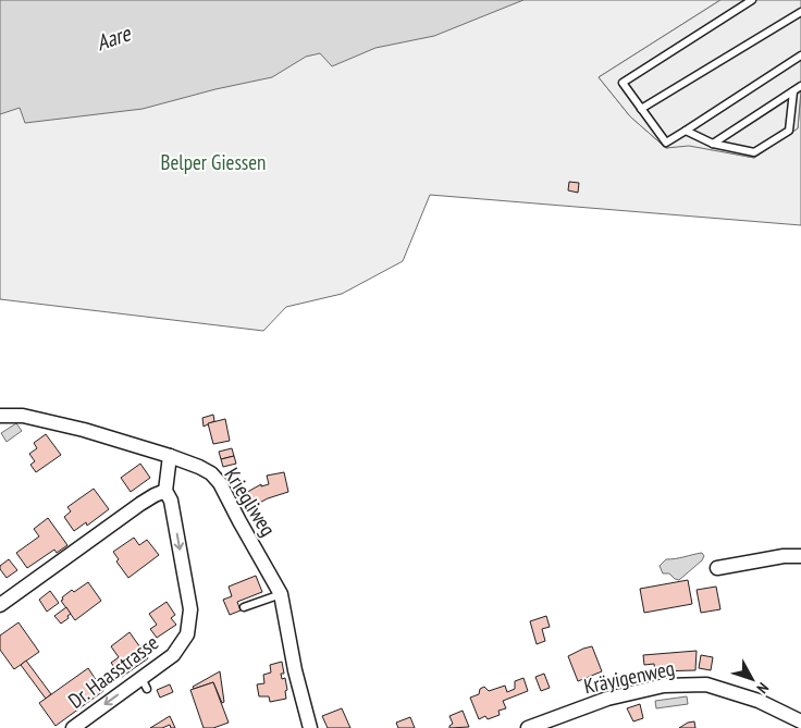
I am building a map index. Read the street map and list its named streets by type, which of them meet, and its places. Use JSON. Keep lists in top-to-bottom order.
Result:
{
  "streets": {
    "street": ["Kriegliweg", "Dr. Haasstrasse", "Kräyigenweg"]
  },
  "crossings": [
    ["Kriegliweg", "Dr. Haasstrasse"]
  ],
  "one_way": ["Dr. Haasstrasse"],
  "water": ["Aare"],
  "parks": ["Belper Giessen"],
  "north": "bottom right"
}
